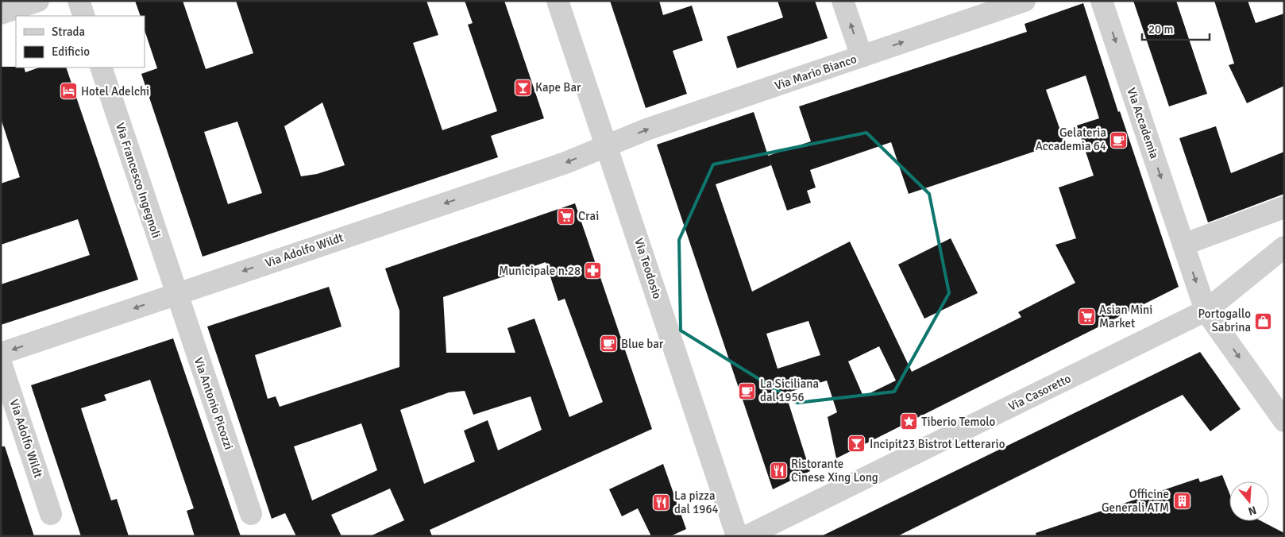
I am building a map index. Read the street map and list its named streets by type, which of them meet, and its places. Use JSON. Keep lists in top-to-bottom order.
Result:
{
  "streets": {
    "street": [
      "Via Mario Bianco",
      "Via Accademia",
      "Via Francesco Ingegnoli",
      "Via Adolfo Wildt",
      "Via Teodosio",
      "Via Casoretto",
      "Via Antonio Picozzi"
    ]
  },
  "crossings": [
    ["Via Mario Bianco", "Via Adolfo Wildt"],
    ["Via Mario Bianco", "Via Teodosio"],
    ["Via Francesco Ingegnoli", "Via Adolfo Wildt"],
    ["Via Francesco Ingegnoli", "Via Antonio Picozzi"],
    ["Via Adolfo Wildt", "Via Teodosio"],
    ["Via Adolfo Wildt", "Via Antonio Picozzi"]
  ],
  "one_way": ["Via Mario Bianco", "Via Accademia", "Via Adolfo Wildt"],
  "places": {
    "bar": ["Kape Bar", "Incipit23 Bistrot Letterario"],
    "hotel": ["Hotel Adelchi"],
    "cafe": ["Gelateria Accademia 64", "Blue bar", "La Siciliana dal 1956"],
    "supermarket": ["Crai", "Asian Mini Market"],
    "pharmacy": ["Municipale n.28"],
    "shop": ["Portogallo Sabrina"],
    "place": ["Tiberio Temolo"],
    "restaurant": ["Ristorante Cinese Xing Long", "La pizza dal 1964"],
    "building": ["Officine Generali ATM"]
  },
  "legend": ["Strada", "Edificio"],
  "scale_bar": "20 m",
  "north": "bottom"
}
